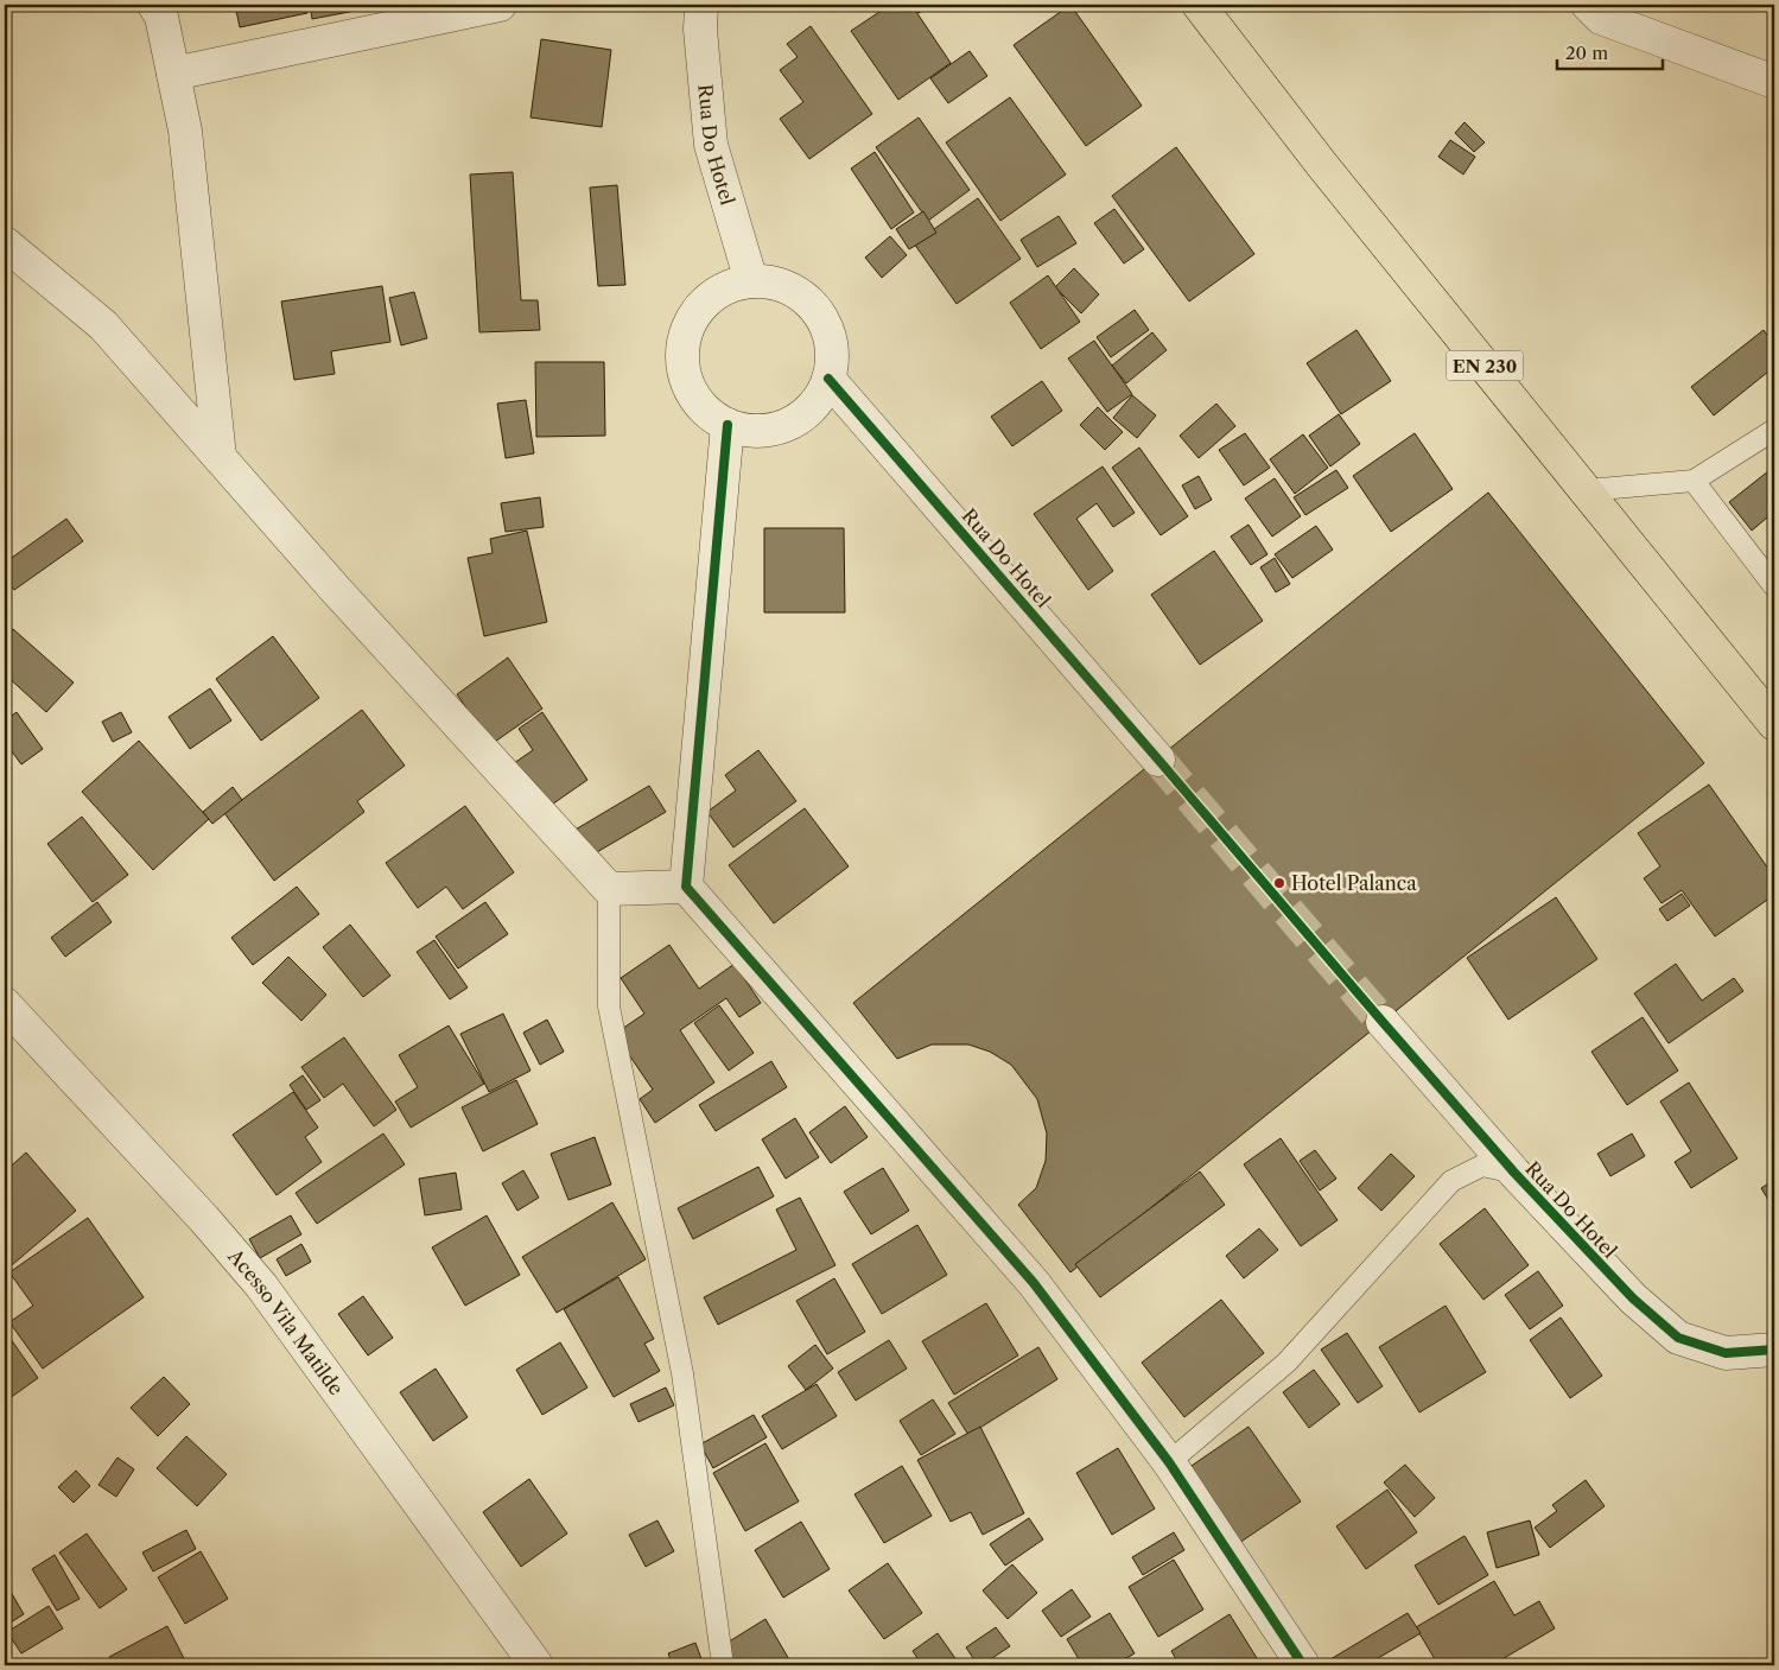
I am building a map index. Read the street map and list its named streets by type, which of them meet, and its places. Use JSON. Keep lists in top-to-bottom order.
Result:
{
  "streets": {
    "main road": ["EN 230"],
    "street": ["Rua Do Hotel", "Acesso Vila Matilde"]
  },
  "places": ["Hotel Palanca"],
  "scale_bar": "20 m"
}
